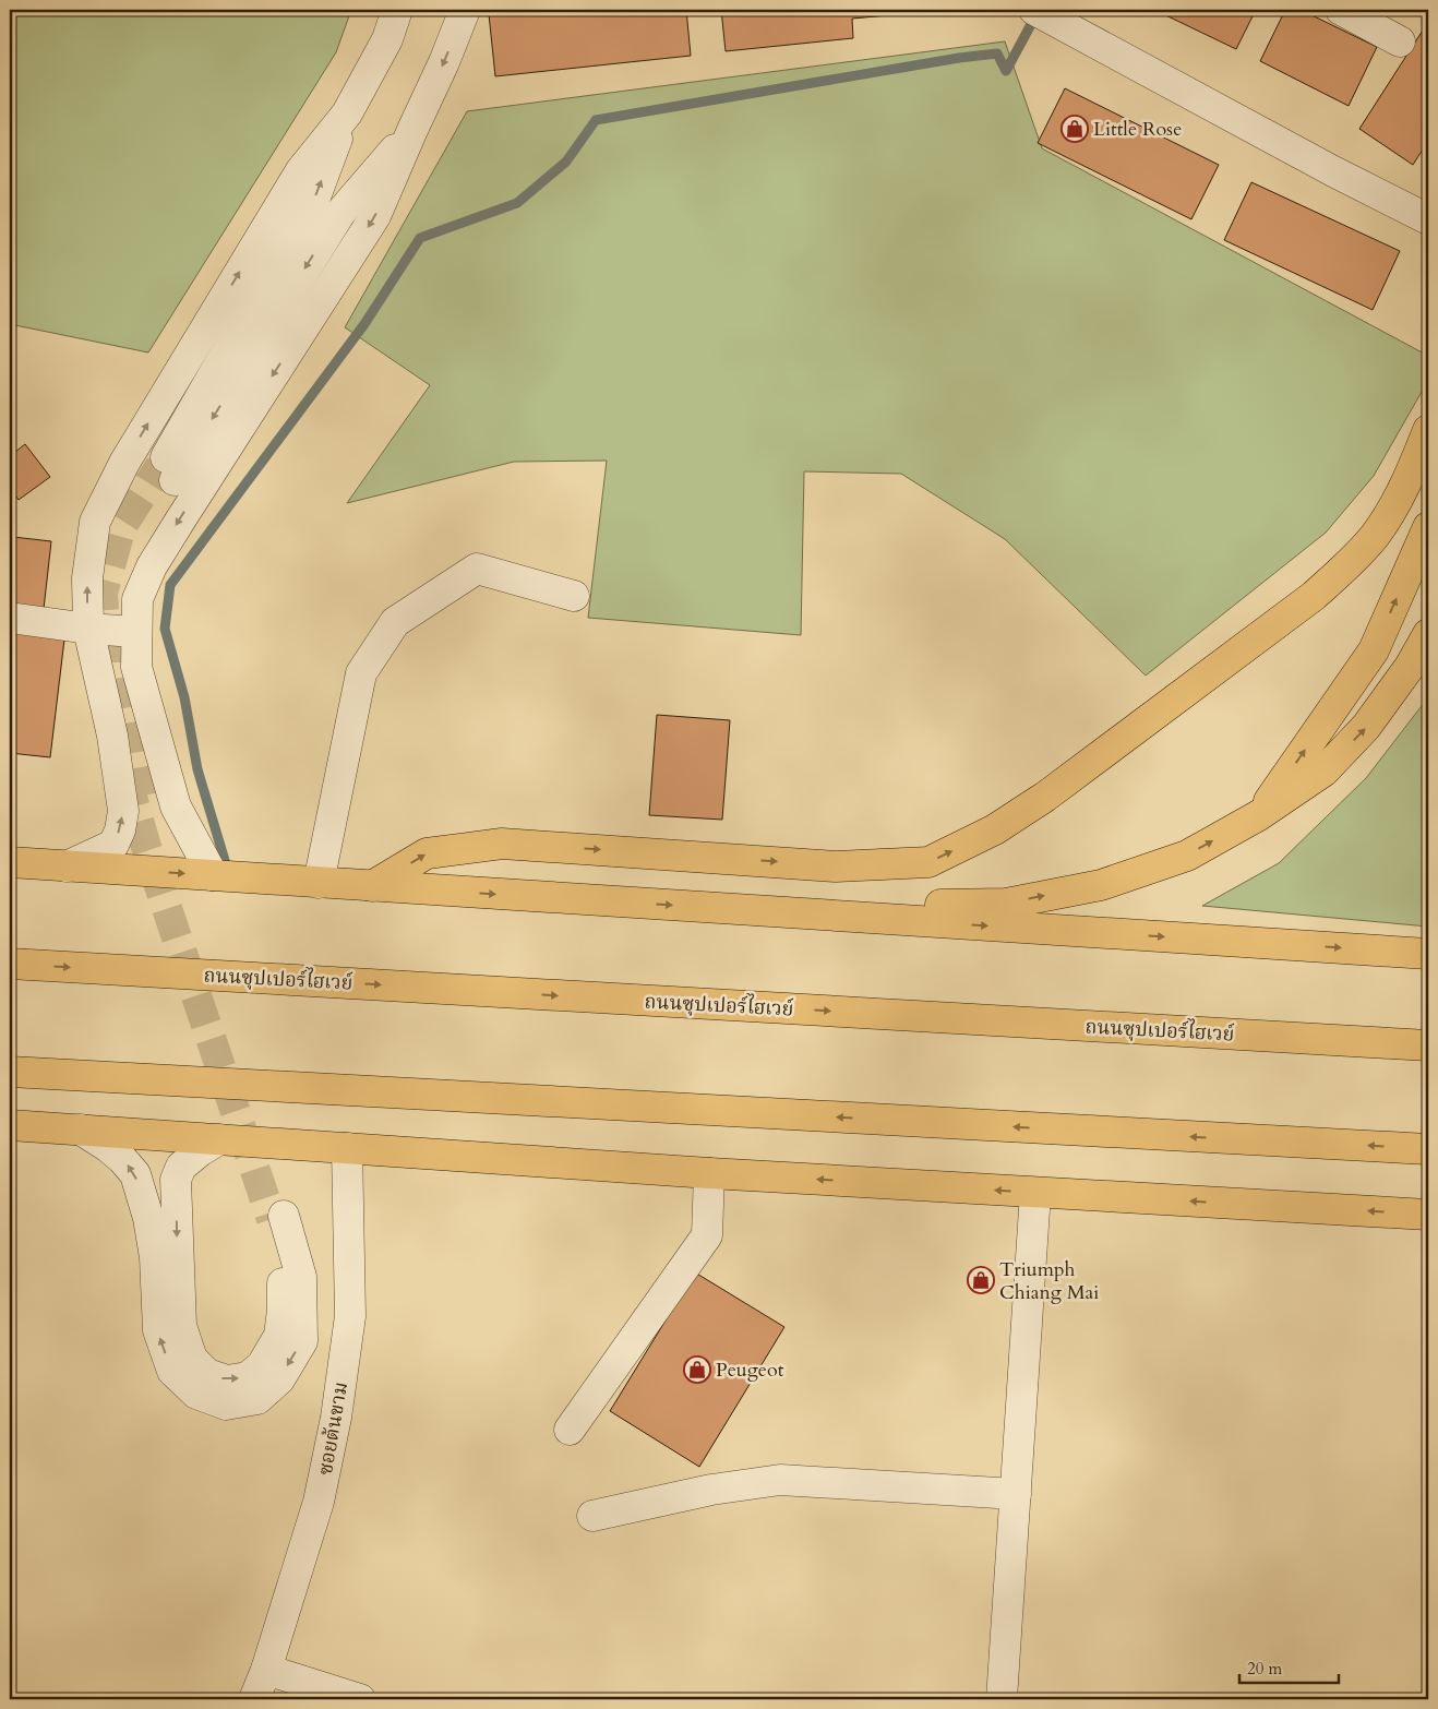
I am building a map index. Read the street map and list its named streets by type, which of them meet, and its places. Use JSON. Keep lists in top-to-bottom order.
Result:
{
  "streets": {
    "main road": ["ถนนซุปเปอร์ไฮเวย์"],
    "street": ["ซอยต้นขาม"]
  },
  "places": {
    "shop": ["Little Rose", "Triumph Chiang Mai", "Peugeot"]
  },
  "scale_bar": "20 m"
}
